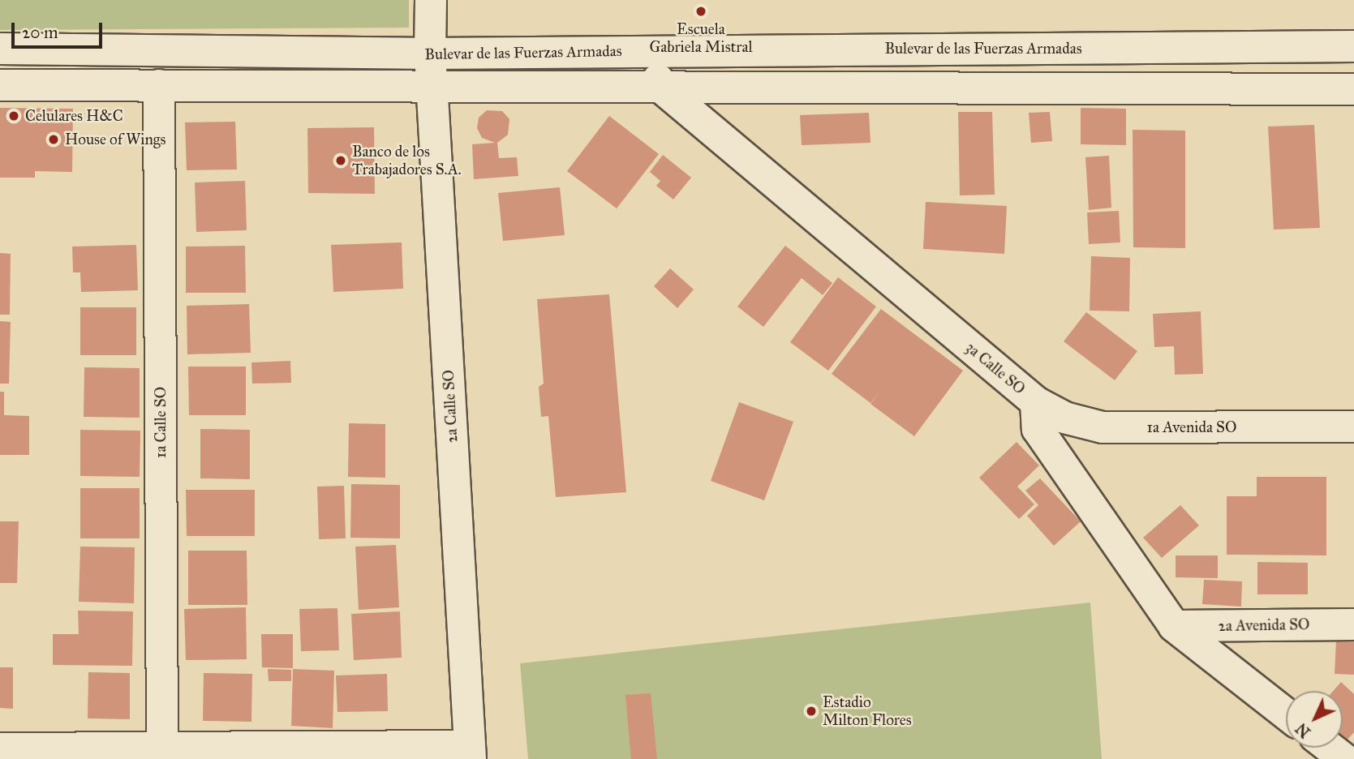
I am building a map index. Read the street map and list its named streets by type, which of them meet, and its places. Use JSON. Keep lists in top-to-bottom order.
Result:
{
  "streets": {
    "street": [
      "Bulevar de las Fuerzas Armadas",
      "3a Calle SO",
      "2a Calle SO",
      "1a Calle SO",
      "1a Avenida SO",
      "2a Avenida SO"
    ]
  },
  "crossings": [
    ["Bulevar de las Fuerzas Armadas", "2a Calle SO"],
    ["3a Calle SO", "1a Avenida SO"],
    ["3a Calle SO", "2a Avenida SO"]
  ],
  "places": [
    "Escuela Gabriela Mistral",
    "Celulares H&C",
    "House of Wings",
    "Banco de los Trabajadores S.A.",
    "Estadio Milton Flores"
  ],
  "scale_bar": "20 m",
  "north": "bottom left"
}
